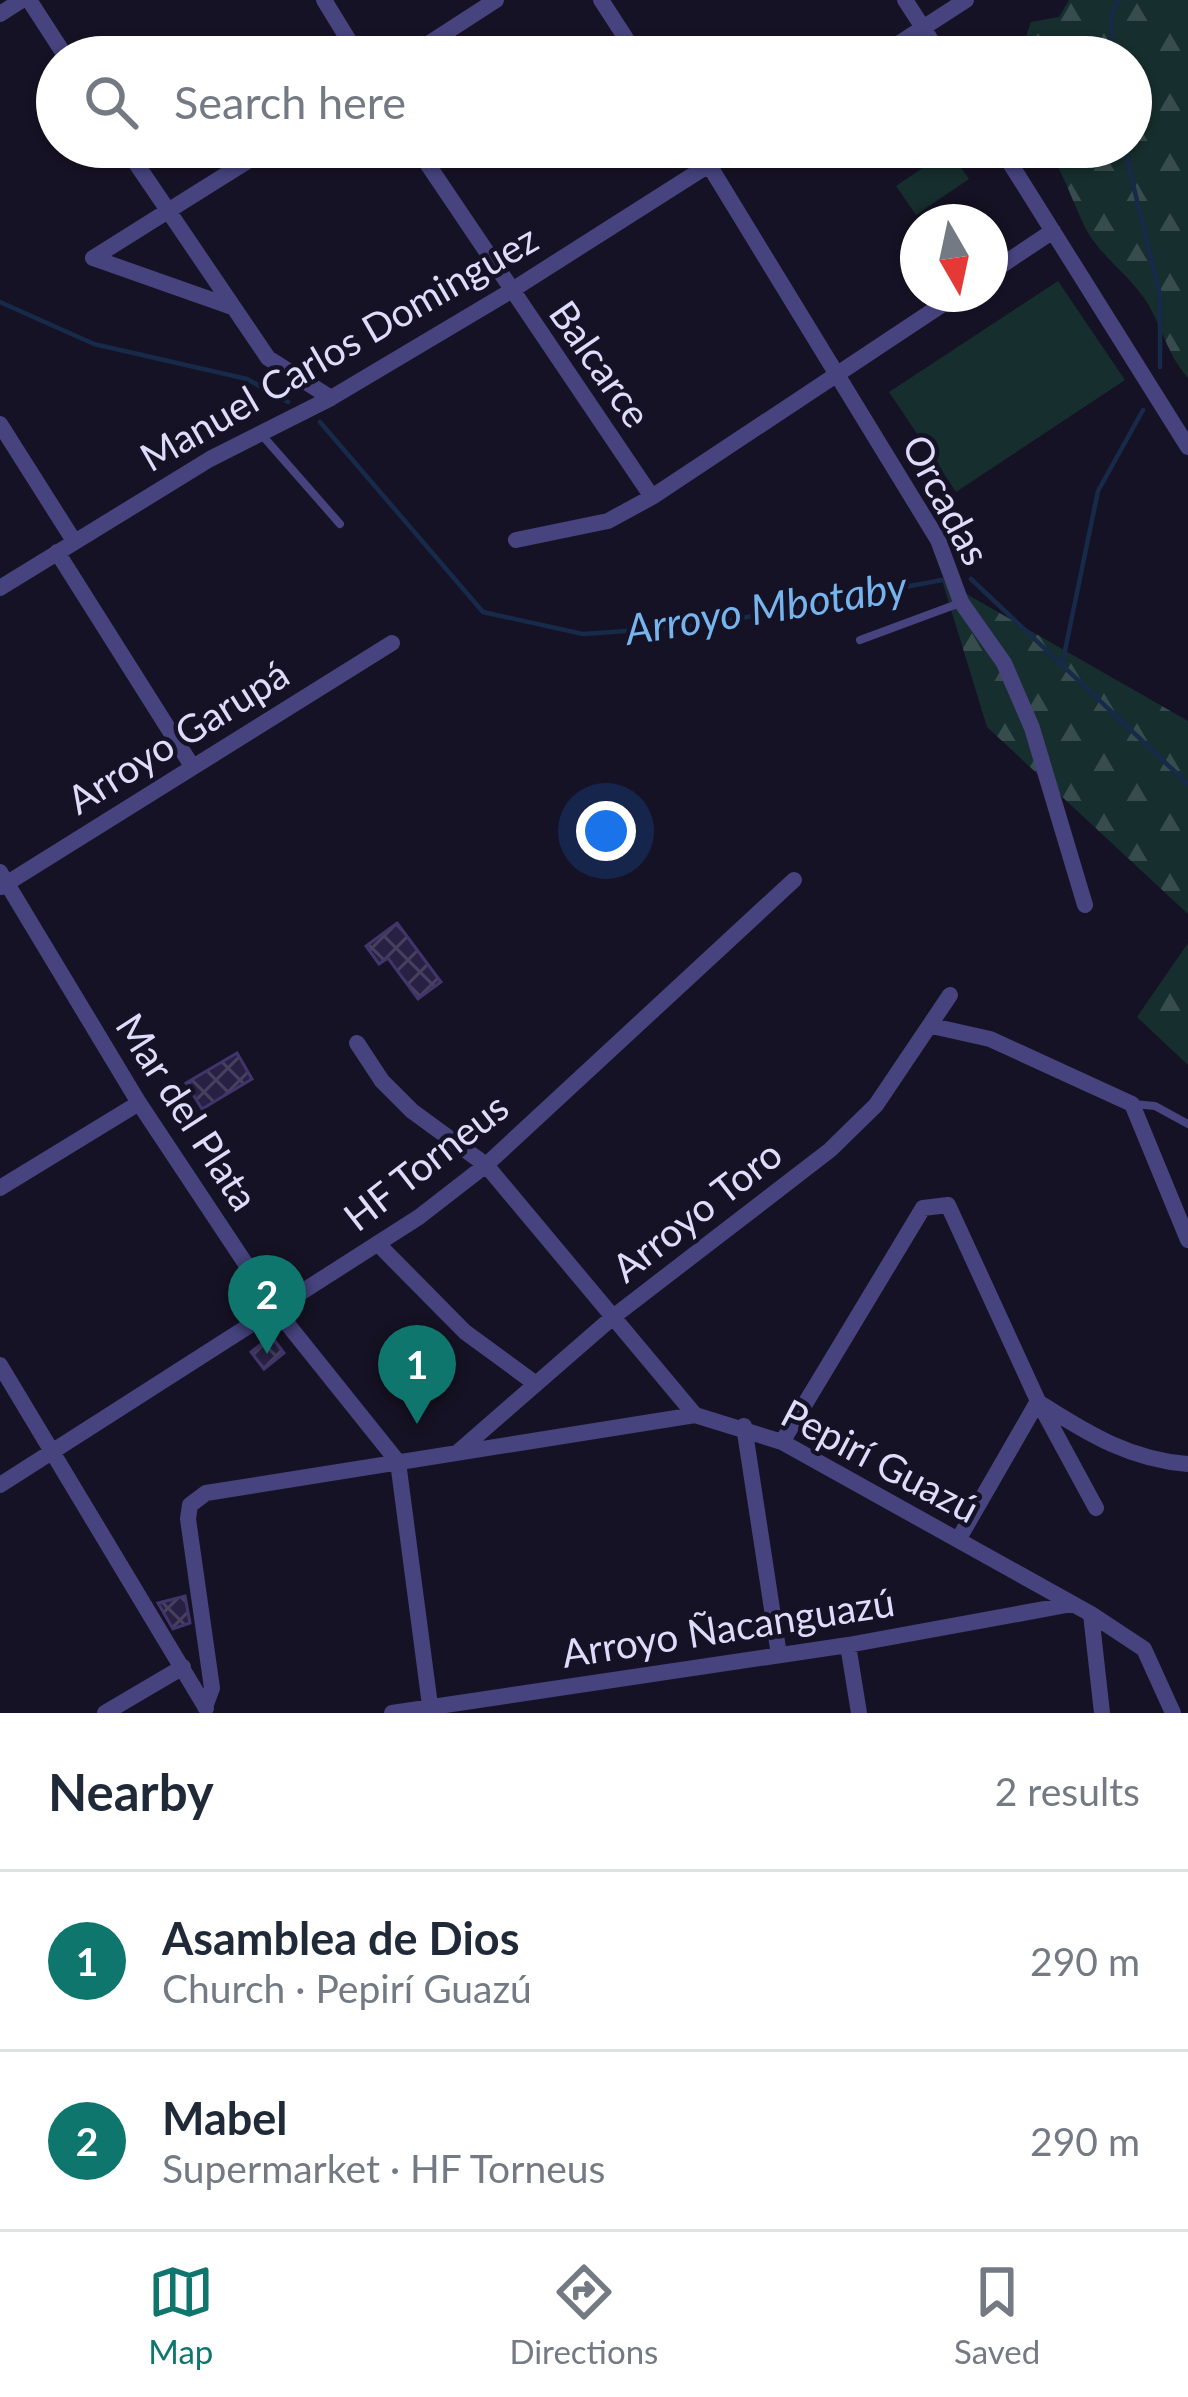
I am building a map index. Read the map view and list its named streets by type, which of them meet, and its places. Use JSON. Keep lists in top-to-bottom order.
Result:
{
  "streets": {
    "street": [
      "Manuel Carlos Dominguez",
      "Balcarce",
      "Orcadas",
      "Arroyo Garupá",
      "Mar del Plata",
      "HF Torneus",
      "Arroyo Toro",
      "Pepirí Guazú",
      "Arroyo Ñacanguazú"
    ]
  },
  "crossings": [
    ["Manuel Carlos Dominguez", "Balcarce"],
    ["Arroyo Garupá", "Mar del Plata"],
    ["Mar del Plata", "HF Torneus"],
    ["Mar del Plata", "Pepirí Guazú"],
    ["Arroyo Toro", "Pepirí Guazú"],
    ["Pepirí Guazú", "Arroyo Ñacanguazú"]
  ],
  "water": ["Arroyo Mbotaby"],
  "north": "bottom",
  "page": {
    "search": "Search here",
    "pins": ["2", "1"],
    "heading": ["Nearby", "2 results"],
    "list": [
      {
        "mark": "1",
        "name": "Asamblea de Dios",
        "note": "Church · Pepirí Guazú",
        "value": "290 m"
      },
      {
        "mark": "2",
        "name": "Mabel",
        "note": "Supermarket · HF Torneus",
        "value": "290 m"
      }
    ],
    "nav": ["Map", "Directions", "Saved"]
  }
}
